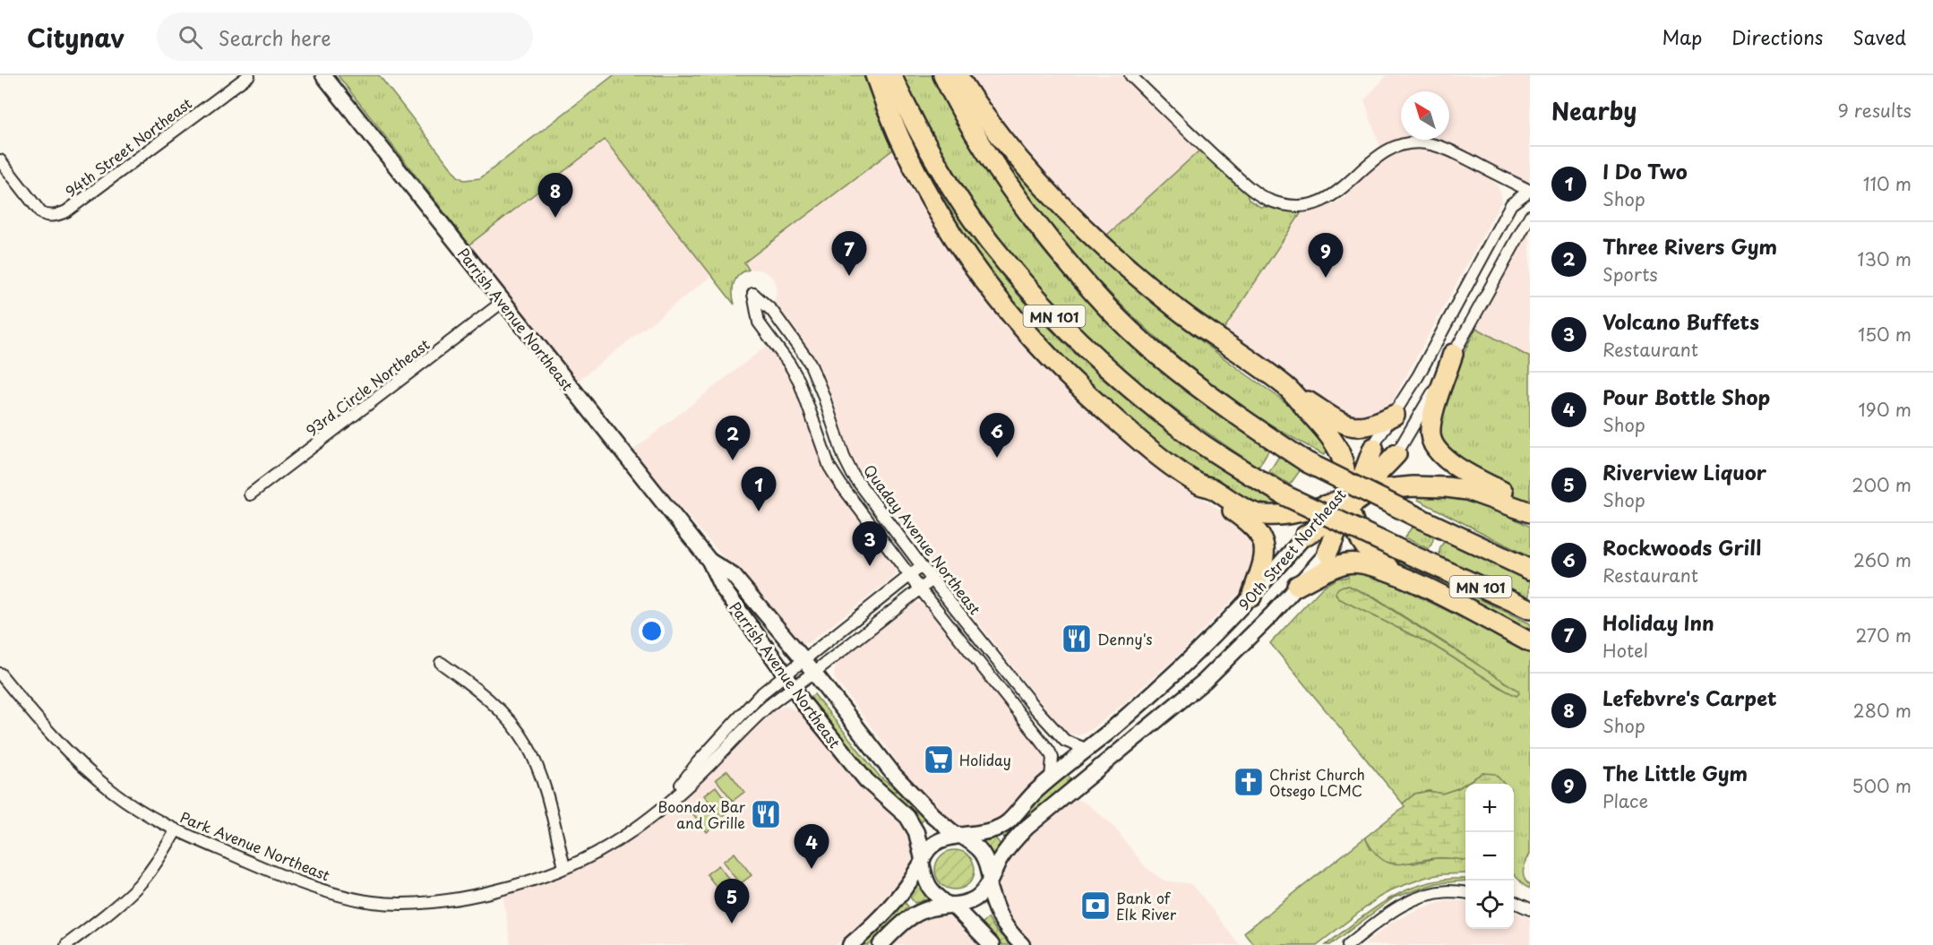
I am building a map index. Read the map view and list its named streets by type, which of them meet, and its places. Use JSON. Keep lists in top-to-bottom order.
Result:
{
  "streets": {
    "highway": ["MN 101"],
    "main road": ["Parrish Avenue Northeast", "90th Street Northeast"],
    "street": [
      "94th Street Northeast",
      "93rd Circle Northeast",
      "Quaday Avenue Northeast",
      "Park Avenue Northeast"
    ]
  },
  "crossings": [
    ["Parrish Avenue Northeast", "93rd Circle Northeast"],
    ["Parrish Avenue Northeast", "90th Street Northeast"],
    ["Parrish Avenue Northeast", "Park Avenue Northeast"],
    ["Quaday Avenue Northeast", "90th Street Northeast"],
    ["Quaday Avenue Northeast", "Park Avenue Northeast"]
  ],
  "places": {
    "restaurant": ["Denny's", "Boondox Bar and Grille"],
    "supermarket": ["Holiday"],
    "church": ["Christ Church Otsego LCMC"],
    "bank": ["Bank of Elk River"]
  },
  "north": "top left",
  "page": {
    "header": "Citynav",
    "search": "Search here",
    "nav": ["Map", "Directions", "Saved"],
    "heading": ["Nearby", "9 results"],
    "list": [
      {
        "mark": "1",
        "name": "I Do Two",
        "note": "Shop",
        "value": "110 m"
      },
      {
        "mark": "2",
        "name": "Three Rivers Gym",
        "note": "Sports",
        "value": "130 m"
      },
      {
        "mark": "3",
        "name": "Volcano Buffets",
        "note": "Restaurant",
        "value": "150 m"
      },
      {
        "mark": "4",
        "name": "Pour Bottle Shop",
        "note": "Shop",
        "value": "190 m"
      },
      {
        "mark": "5",
        "name": "Riverview Liquor",
        "note": "Shop",
        "value": "200 m"
      },
      {
        "mark": "6",
        "name": "Rockwoods Grill",
        "note": "Restaurant",
        "value": "260 m"
      },
      {
        "mark": "7",
        "name": "Holiday Inn",
        "note": "Hotel",
        "value": "270 m"
      },
      {
        "mark": "8",
        "name": "Lefebvre's Carpet",
        "note": "Shop",
        "value": "280 m"
      },
      {
        "mark": "9",
        "name": "The Little Gym",
        "note": "Place",
        "value": "500 m"
      }
    ],
    "pins": [
      "8",
      "7",
      "9",
      "6",
      "2",
      "1",
      "3",
      "4",
      "5"
    ],
    "map_buttons": ["+", "−"]
  }
}
